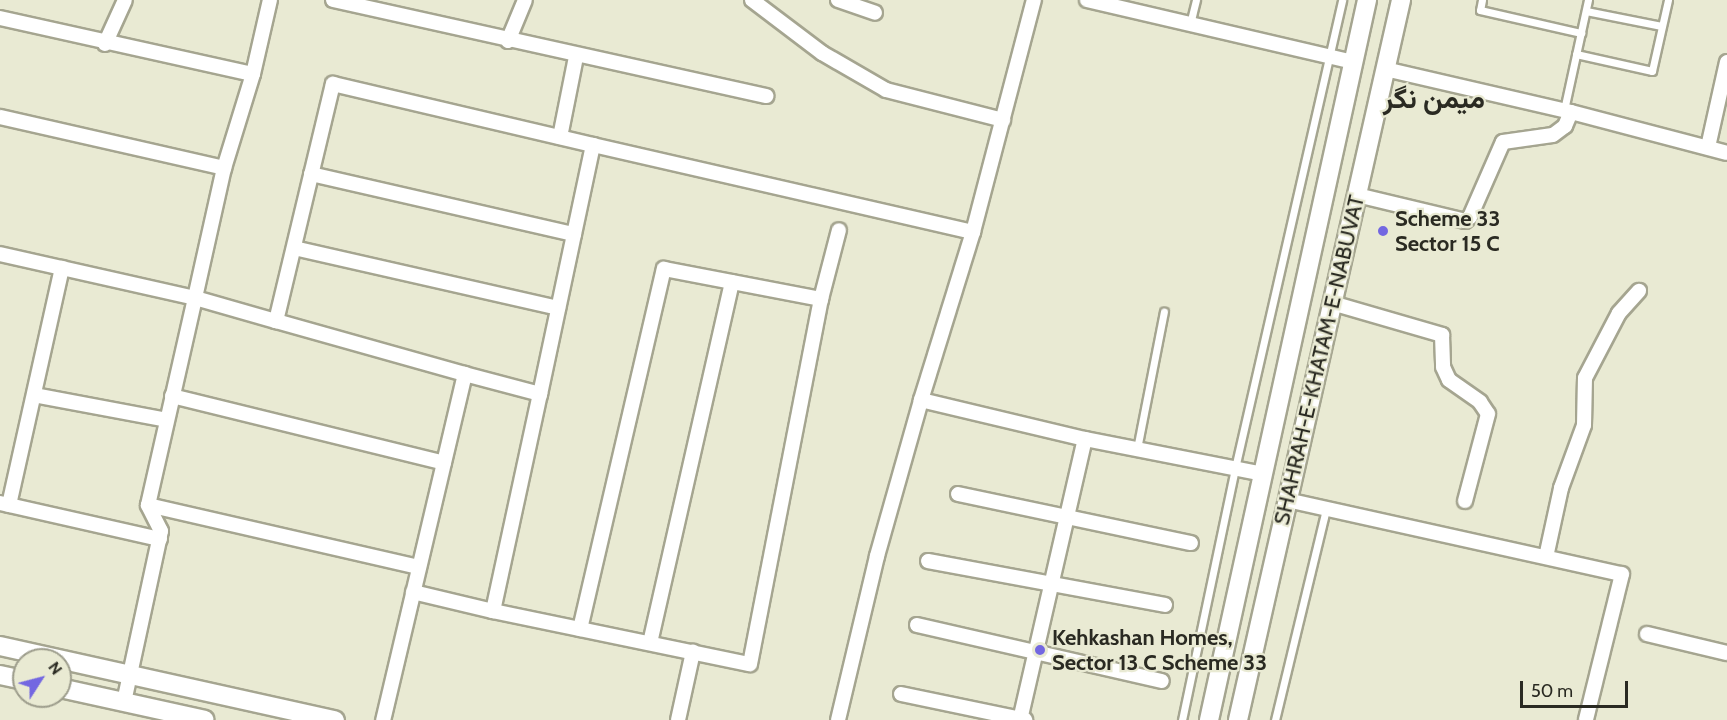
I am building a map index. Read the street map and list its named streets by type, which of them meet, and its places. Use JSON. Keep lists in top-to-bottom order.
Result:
{
  "streets": {
    "main road": ["SHAHRAH-E-KHATAM-E-NABUVAT"]
  },
  "districts": ["میمن نگر"],
  "places": ["Scheme 33 Sector 15 C", "Kehkashan Homes, Sector 13 C Scheme 33"],
  "scale_bar": "50 m",
  "north": "top right"
}
